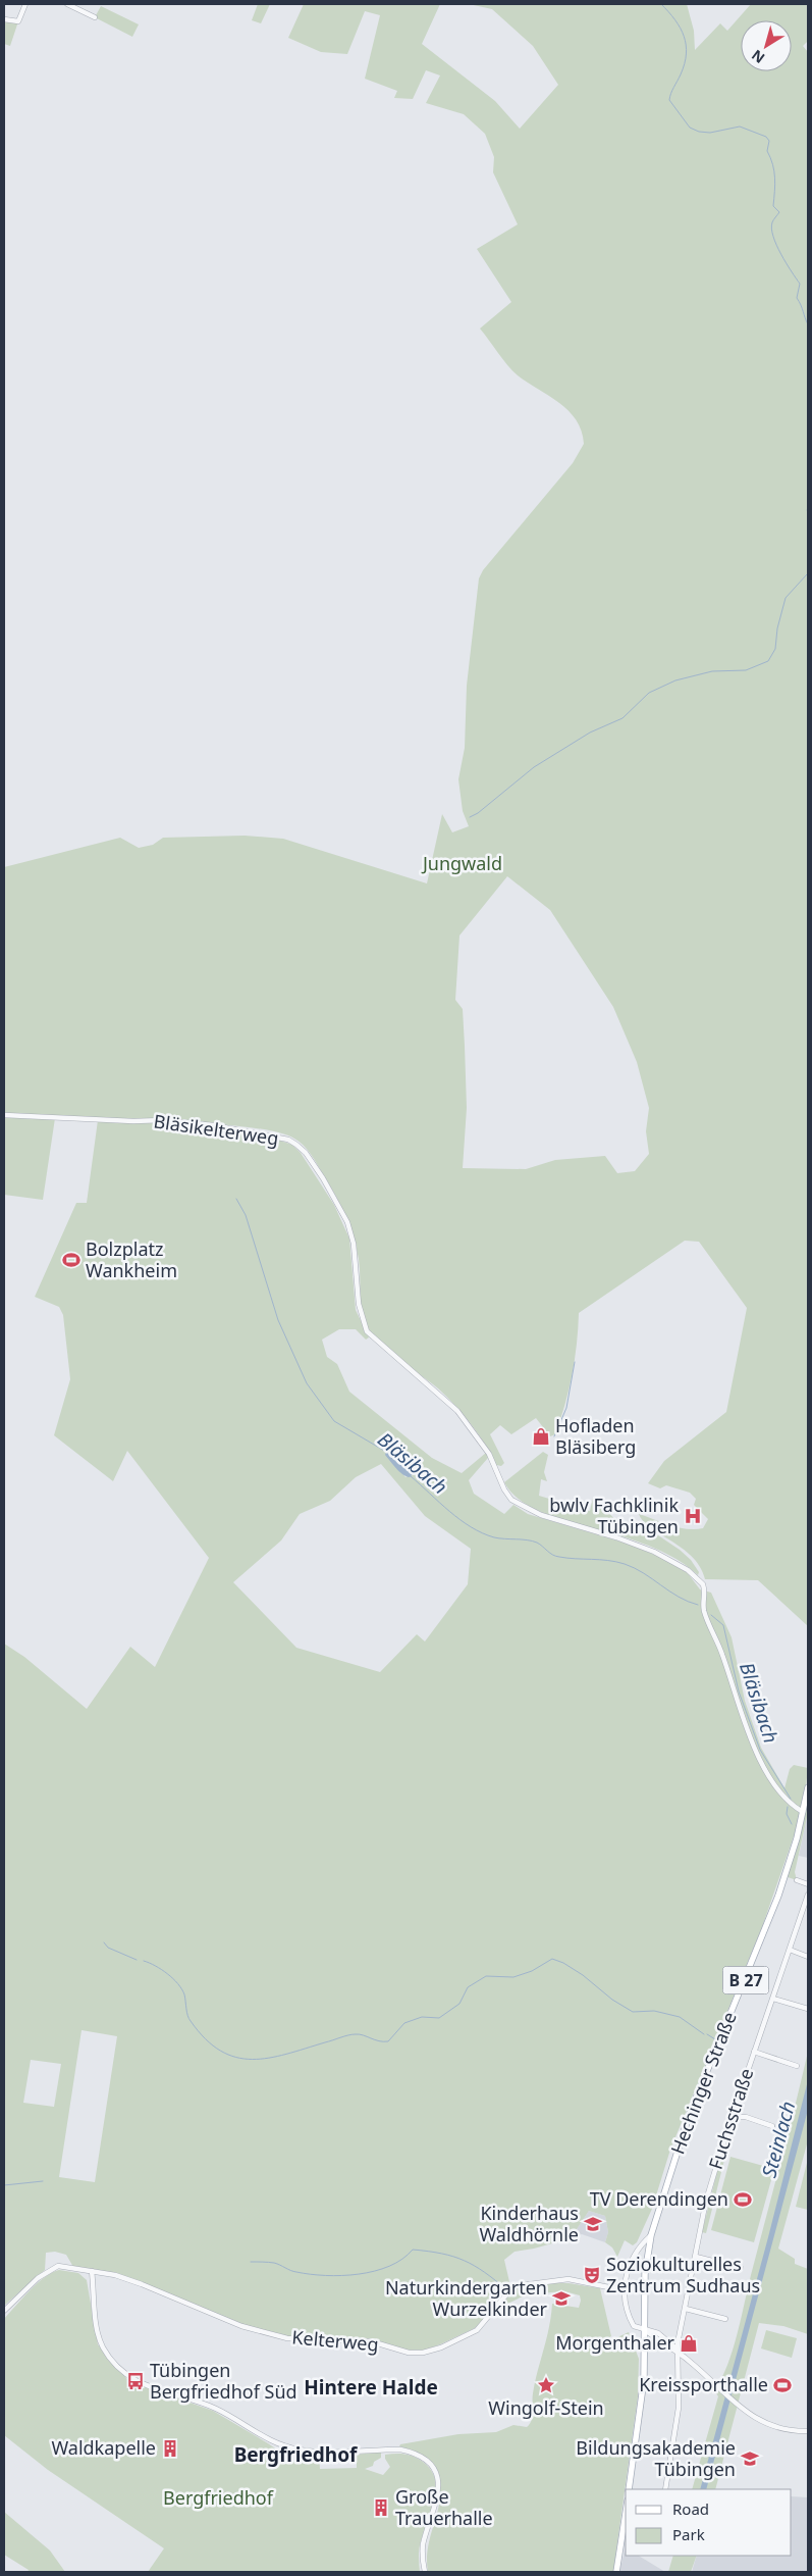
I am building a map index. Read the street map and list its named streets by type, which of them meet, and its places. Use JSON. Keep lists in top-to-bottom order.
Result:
{
  "streets": {
    "main road": ["B 27", "Hechinger Straße"],
    "street": ["Bläsikelterweg", "Fuchsstraße", "Kelterweg"]
  },
  "crossings": [
    ["Bläsikelterweg", "Hechinger Straße"],
    ["Hechinger Straße", "Kelterweg"]
  ],
  "districts": ["Hintere Halde", "Bergfriedhof"],
  "water": ["Bläsibach", "Steinlach"],
  "parks": ["Jungwald", "Bergfriedhof"],
  "places": {
    "sports": ["Bolzplatz Wankheim", "TV Derendingen", "Kreissporthalle"],
    "shop": ["Hofladen Bläsiberg", "Morgenthaler"],
    "hospital": ["bwlv Fachklinik Tübingen"],
    "school or university": ["Kinderhaus Waldhörnle", "Naturkindergarten Wurzelkinder", "Bildungsakademie Tübingen"],
    "theatre": ["Soziokulturelles Zentrum Sudhaus"],
    "bus stop": ["Tübingen Bergfriedhof Süd"],
    "place": ["Wingolf-Stein"],
    "building": ["Waldkapelle", "Große Trauerhalle"]
  },
  "legend": ["Road", "Park"],
  "north": "bottom left"
}
